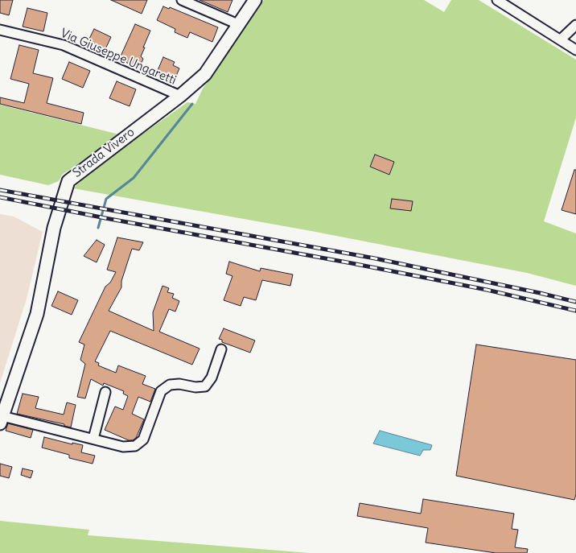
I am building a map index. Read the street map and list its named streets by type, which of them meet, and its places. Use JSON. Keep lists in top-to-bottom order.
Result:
{
  "streets": {
    "street": ["Via Giuseppe Ungaretti", "Strada Vivero"]
  },
  "crossings": [
    ["Via Giuseppe Ungaretti", "Strada Vivero"]
  ]
}
